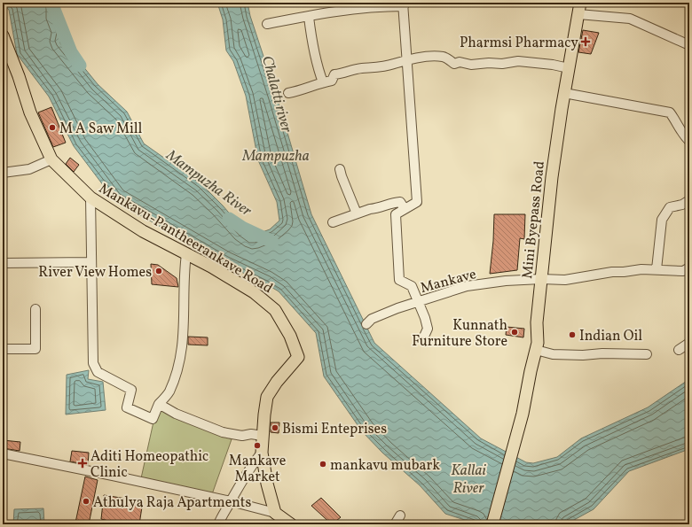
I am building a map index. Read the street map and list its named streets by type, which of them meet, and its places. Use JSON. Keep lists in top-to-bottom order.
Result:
{
  "streets": {
    "main road": ["Mini Byepass Road", "Mankavu-Pantheerankave Road"],
    "street": ["Mankave"]
  },
  "crossings": [
    ["Mini Byepass Road", "Mankave"]
  ],
  "water": [
    "Chalatti river",
    "Mampuzha",
    "Mampuzha River",
    "Kallai River"
  ],
  "places": {
    "health": ["Pharmsi Pharmacy", "Aditi Homeopathic Clinic"],
    "other": [
      "M A Saw Mill",
      "River View Homes",
      "Kunnath Furniture Store",
      "Indian Oil",
      "Bismi Enteprises",
      "Mankave Market",
      "mankavu mubark",
      "Athulya Raja Apartments"
    ]
  }
}
